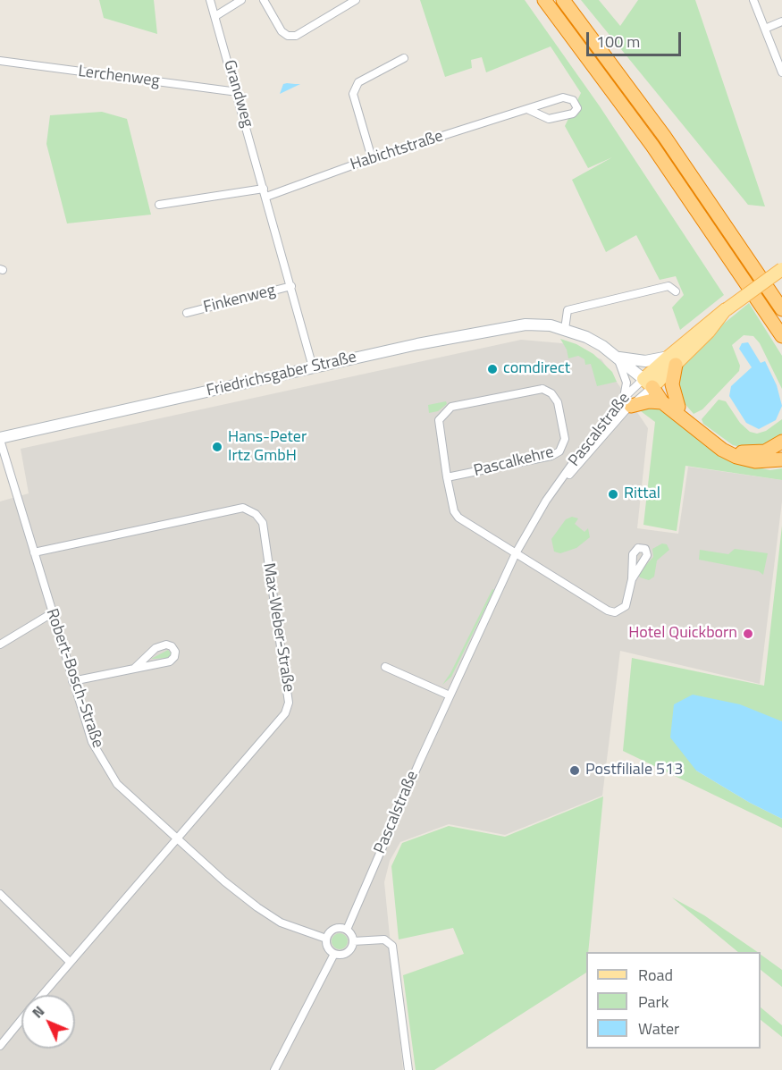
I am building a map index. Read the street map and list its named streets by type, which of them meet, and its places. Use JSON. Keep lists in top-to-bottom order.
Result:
{
  "streets": {
    "main road": ["Friedrichsgaber Straße"],
    "street": [
      "Lerchenweg",
      "Grandweg",
      "Habichtstraße",
      "Finkenweg",
      "Pascalstraße",
      "Pascalkehre",
      "Max-Weber-Straße",
      "Robert-Bosch-Straße"
    ]
  },
  "crossings": [
    ["Lerchenweg", "Grandweg"],
    ["Grandweg", "Habichtstraße"],
    ["Grandweg", "Finkenweg"],
    ["Grandweg", "Friedrichsgaber Straße"],
    ["Friedrichsgaber Straße", "Pascalstraße"],
    ["Friedrichsgaber Straße", "Robert-Bosch-Straße"],
    ["Pascalstraße", "Robert-Bosch-Straße"],
    ["Max-Weber-Straße", "Robert-Bosch-Straße"]
  ],
  "places": [
    "comdirect",
    "Hans-Peter Irtz GmbH",
    "Rittal",
    "Hotel Quickborn",
    "Postfiliale 513"
  ],
  "legend": ["Road", "Park", "Water"],
  "scale_bar": "100 m",
  "north": "top left"
}
